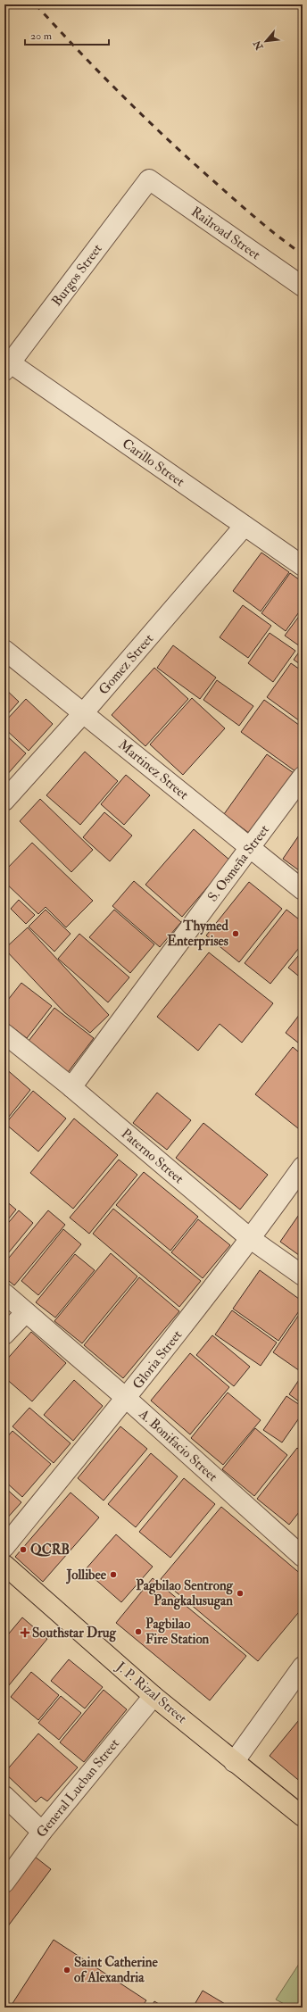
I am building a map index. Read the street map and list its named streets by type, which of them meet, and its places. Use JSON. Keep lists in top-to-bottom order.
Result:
{
  "streets": {
    "main road": ["J. P. Rizal Street"],
    "street": [
      "Railroad Street",
      "Burgos Street",
      "Carillo Street",
      "Gomez Street",
      "Martinez Street",
      "S. Osmeña Street",
      "Paterno Street",
      "Gloria Street",
      "A. Bonifacio Street",
      "General Lucban Street"
    ]
  },
  "crossings": [
    ["Railroad Street", "Burgos Street"],
    ["Burgos Street", "Carillo Street"],
    ["Carillo Street", "Gomez Street"],
    ["Gomez Street", "Martinez Street"],
    ["Martinez Street", "S. Osmeña Street"],
    ["S. Osmeña Street", "Paterno Street"],
    ["Paterno Street", "Gloria Street"],
    ["Gloria Street", "A. Bonifacio Street"],
    ["J. P. Rizal Street", "General Lucban Street"]
  ],
  "places": {
    "other": [
      "Thymed Enterprises",
      "QCRB",
      "Jollibee",
      "Pagbilao Sentrong Pangkalusugan",
      "Pagbilao Fire Station",
      "Saint Catherine of Alexandria"
    ],
    "health": ["Southstar Drug"]
  },
  "scale_bar": "20 m",
  "north": "bottom left"
}
